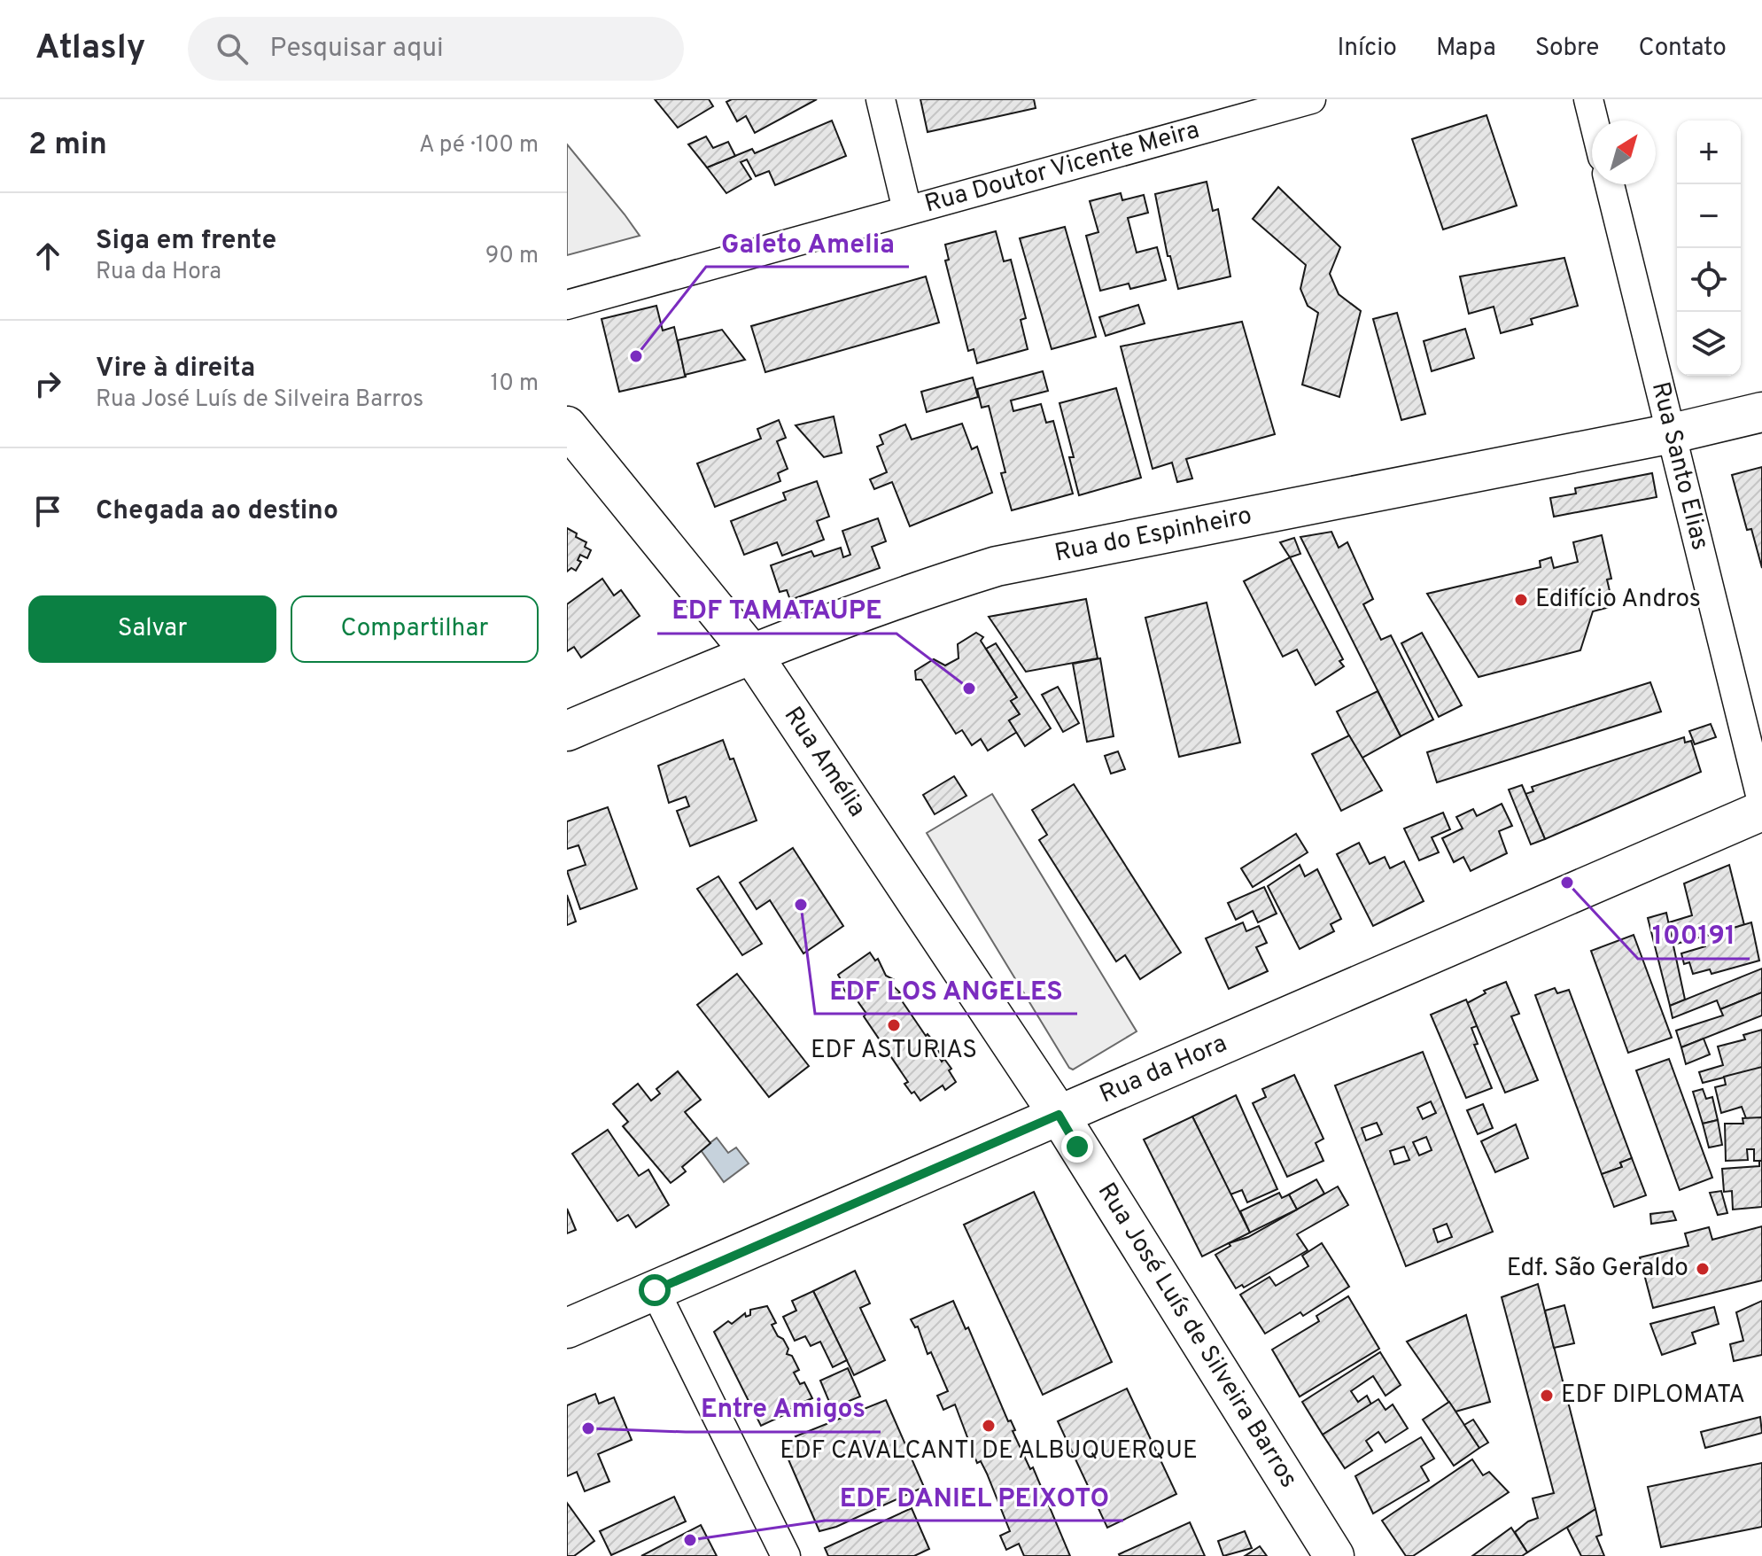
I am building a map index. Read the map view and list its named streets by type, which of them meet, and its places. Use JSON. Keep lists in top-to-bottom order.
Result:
{
  "streets": {
    "street": [
      "Rua Doutor Vicente Meira",
      "Rua Santo Elias",
      "Rua do Espinheiro",
      "Rua Amélia",
      "Rua da Hora",
      "Rua José Luís de Silveira Barros"
    ]
  },
  "crossings": [
    ["Rua Santo Elias", "Rua do Espinheiro"],
    ["Rua do Espinheiro", "Rua Amélia"],
    ["Rua Amélia", "Rua da Hora"],
    ["Rua Amélia", "Rua José Luís de Silveira Barros"],
    ["Rua da Hora", "Rua José Luís de Silveira Barros"]
  ],
  "places": [
    "Galeto Amelia",
    "Edifício Andros",
    "EDF TAMATAUPE",
    "100191",
    "EDF LOS ANGELES",
    "EDF ASTURIAS",
    "Edf. São Geraldo",
    "EDF DIPLOMATA",
    "EDF CAVALCANTI DE ALBUQUERQUE",
    "Entre Amigos",
    "EDF DANIEL PEIXOTO"
  ],
  "north": "top right",
  "page": {
    "header": "Atlasly",
    "search": "Pesquisar aqui",
    "nav": [
      "Início",
      "Mapa",
      "Sobre",
      "Contato"
    ],
    "heading": ["2 min", "A pé · 100 m"],
    "map_buttons": ["+", "−"],
    "list": [
      ["Siga em frente", "Rua da Hora", "90 m"],
      ["Vire à direita", "Rua José Luís de Silveira Barros", "10 m"],
      "Chegada ao destino"
    ],
    "buttons": ["Salvar", "Compartilhar"]
  }
}
